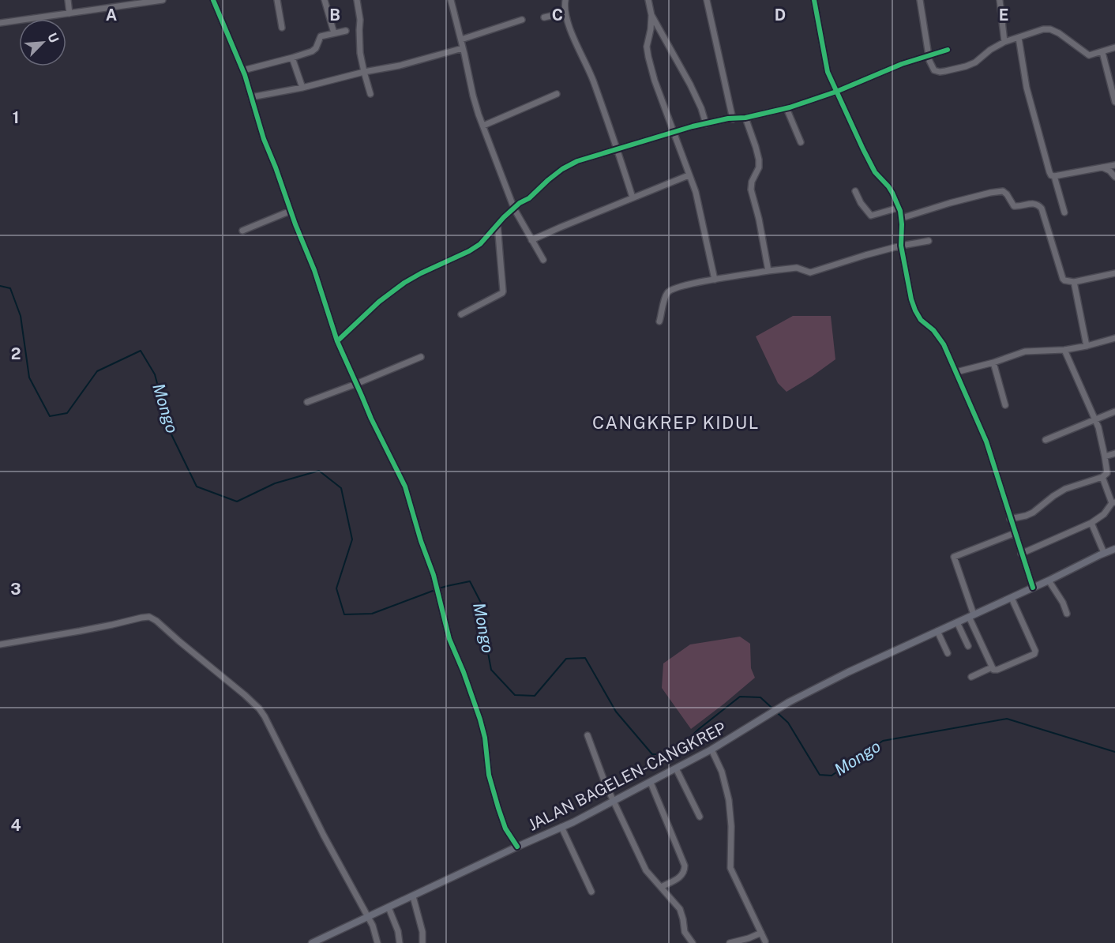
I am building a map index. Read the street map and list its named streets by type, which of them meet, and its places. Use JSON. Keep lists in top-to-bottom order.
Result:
{
  "streets": {
    "main road": ["JALAN BAGELEN-CANGKREP"]
  },
  "districts": ["CANGKREP KIDUL"],
  "water": ["Mongo"],
  "north": "top right",
  "grid": {
    "columns": [
      "A",
      "B",
      "C",
      "D",
      "E"
    ],
    "rows": [
      "1",
      "2",
      "3",
      "4"
    ]
  }
}
